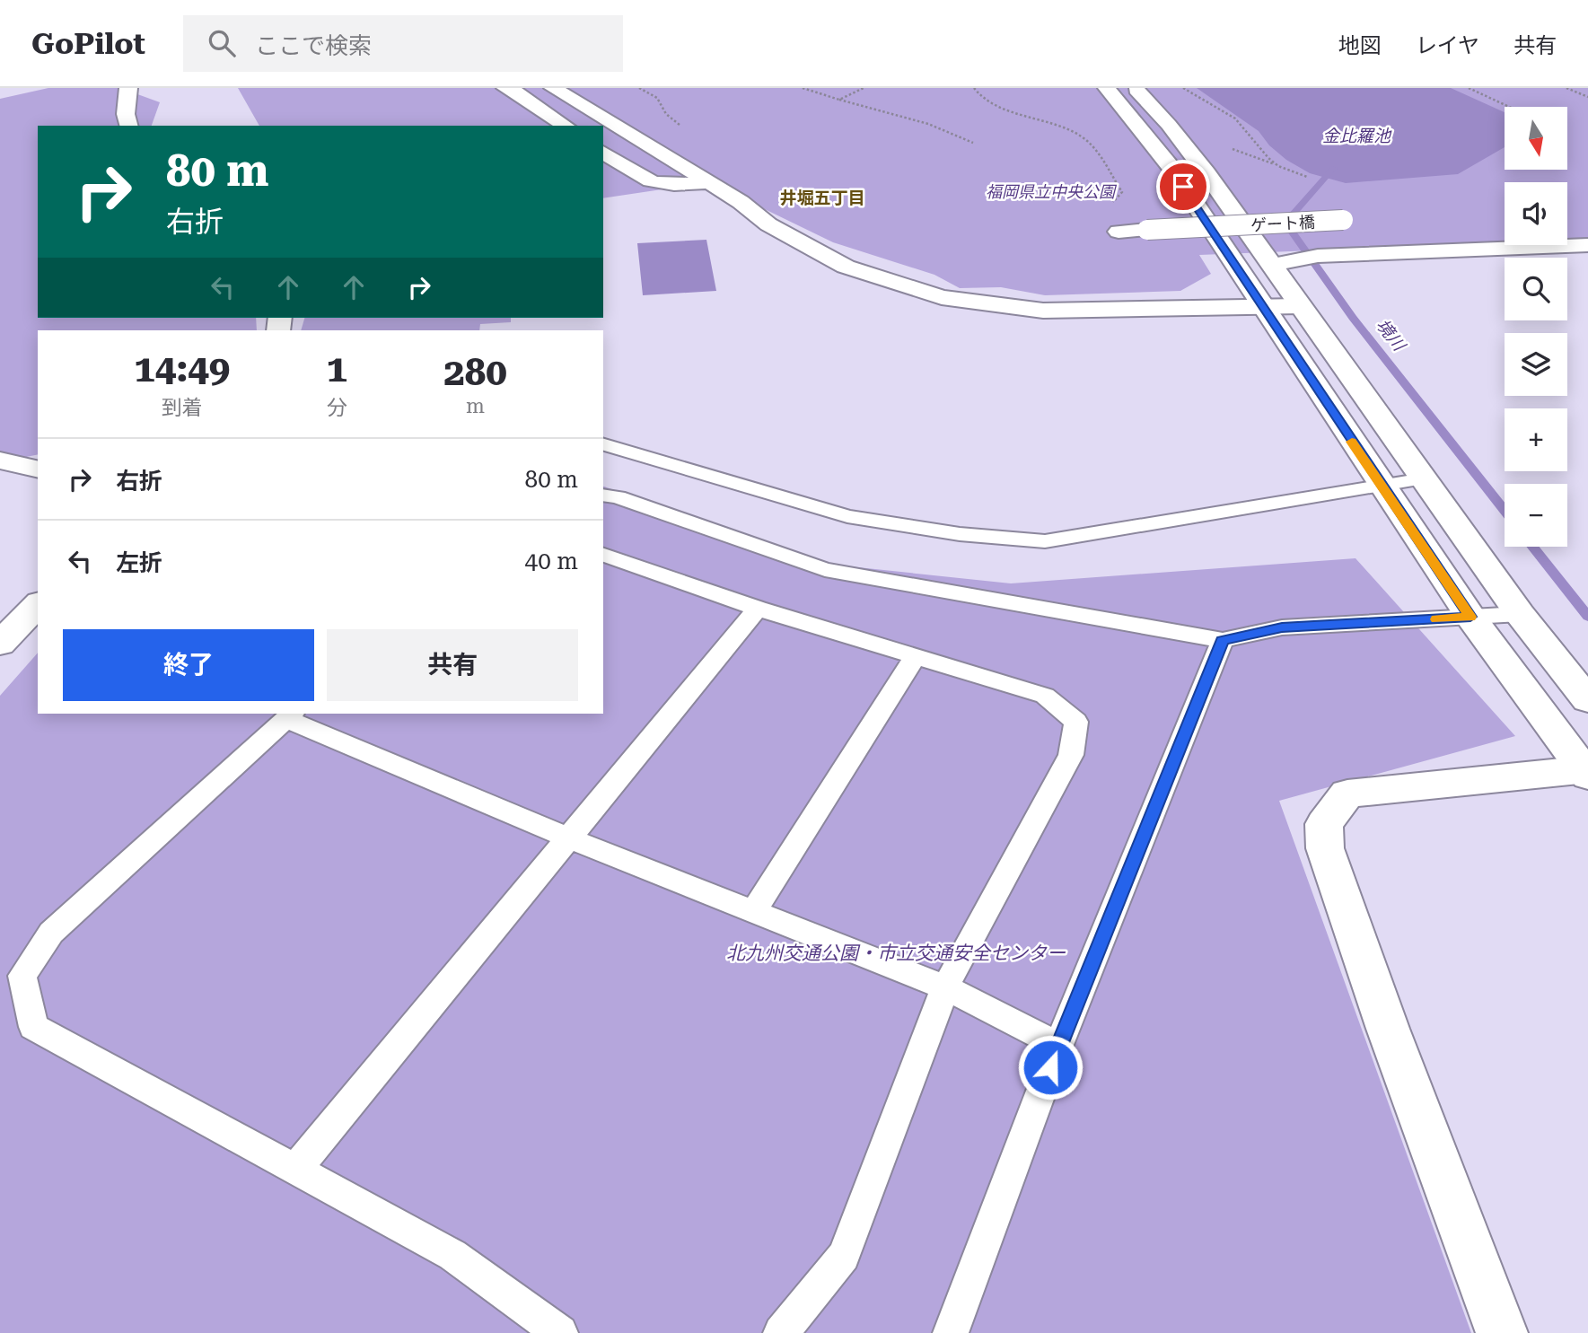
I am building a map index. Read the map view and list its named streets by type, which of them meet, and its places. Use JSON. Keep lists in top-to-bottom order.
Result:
{
  "streets": {
    "street": ["ゲート橋"]
  },
  "districts": ["井堀五丁目"],
  "water": ["金比羅池", "境川"],
  "parks": ["福岡県立中央公園", "北九州交通公園・市立交通安全センター"],
  "north": "bottom",
  "page": {
    "header": "GoPilot",
    "search": "ここで検索",
    "nav": ["地図", "レイヤ", "共有"],
    "map_buttons": ["+", "−"],
    "turn": ["80 m", "右折"],
    "eta": [
      "14:49",
      "到着",
      "1",
      "分",
      "280",
      "m"
    ],
    "list": [
      {
        "name": "右折",
        "value": "80 m"
      },
      {
        "name": "左折",
        "value": "40 m"
      }
    ],
    "buttons": ["終了", "共有"]
  }
}
